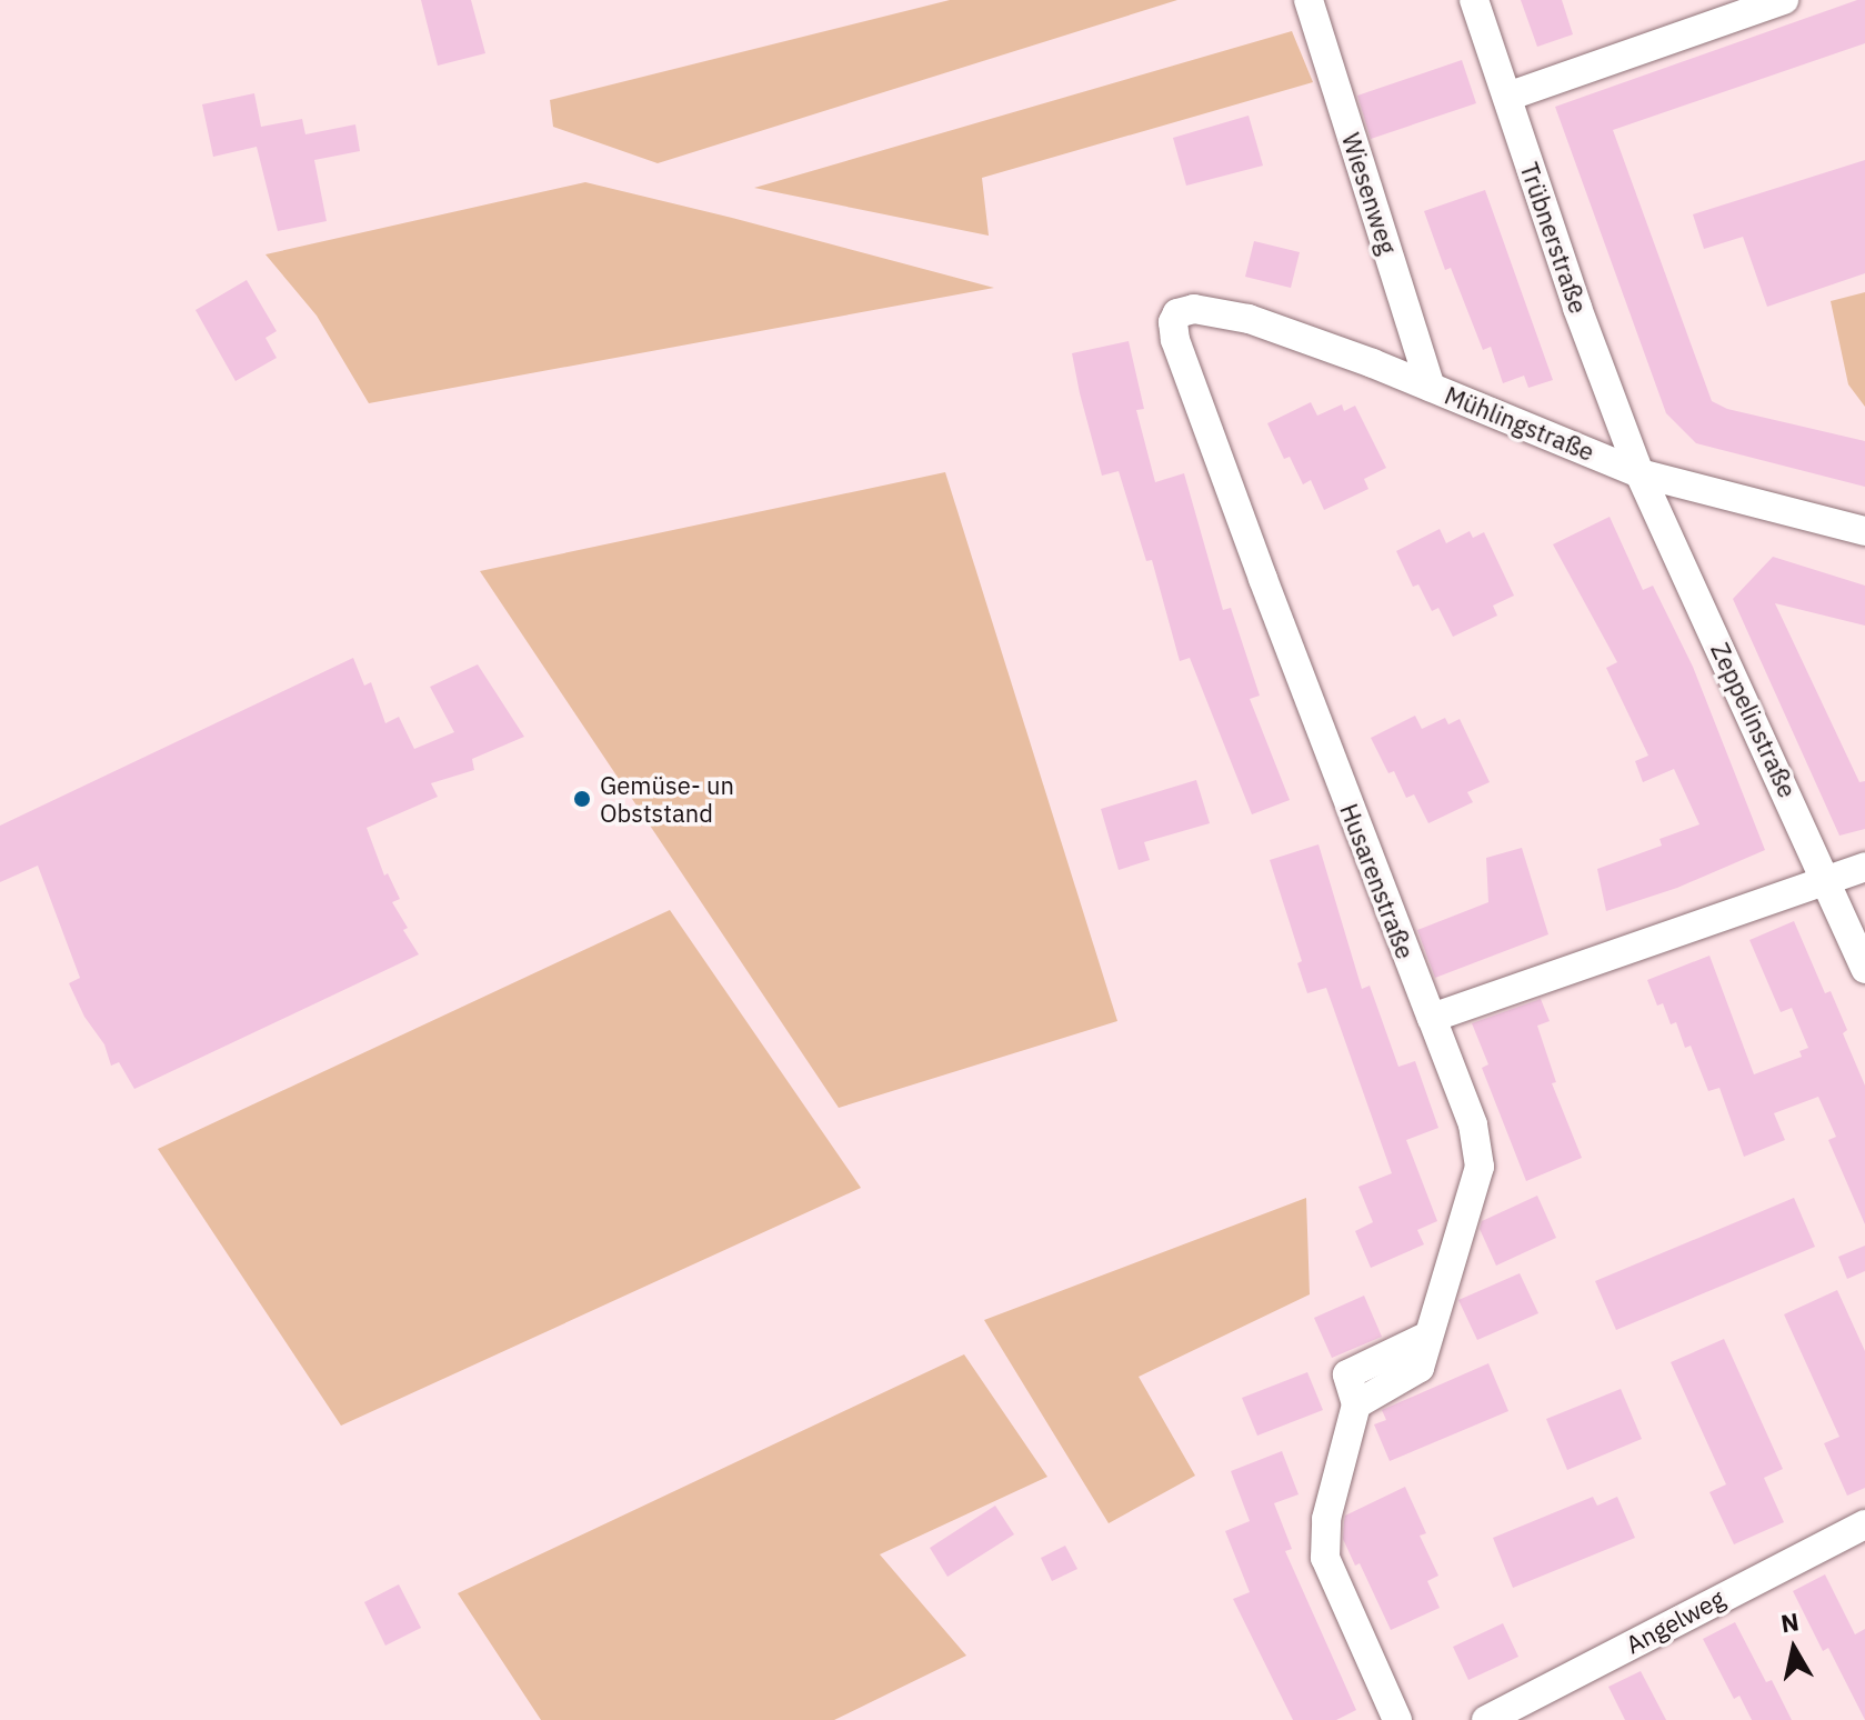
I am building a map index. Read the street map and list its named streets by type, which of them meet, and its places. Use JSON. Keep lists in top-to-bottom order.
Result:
{
  "streets": {
    "street": [
      "Wiesenweg",
      "Trübnerstraße",
      "Mühlingstraße",
      "Zeppelinstraße",
      "Husarenstraße",
      "Angelweg"
    ]
  },
  "crossings": [
    ["Wiesenweg", "Mühlingstraße"],
    ["Trübnerstraße", "Mühlingstraße"],
    ["Trübnerstraße", "Zeppelinstraße"],
    ["Mühlingstraße", "Zeppelinstraße"],
    ["Mühlingstraße", "Husarenstraße"]
  ],
  "places": ["Gemüse- un Obststand"],
  "north": "top"
}
